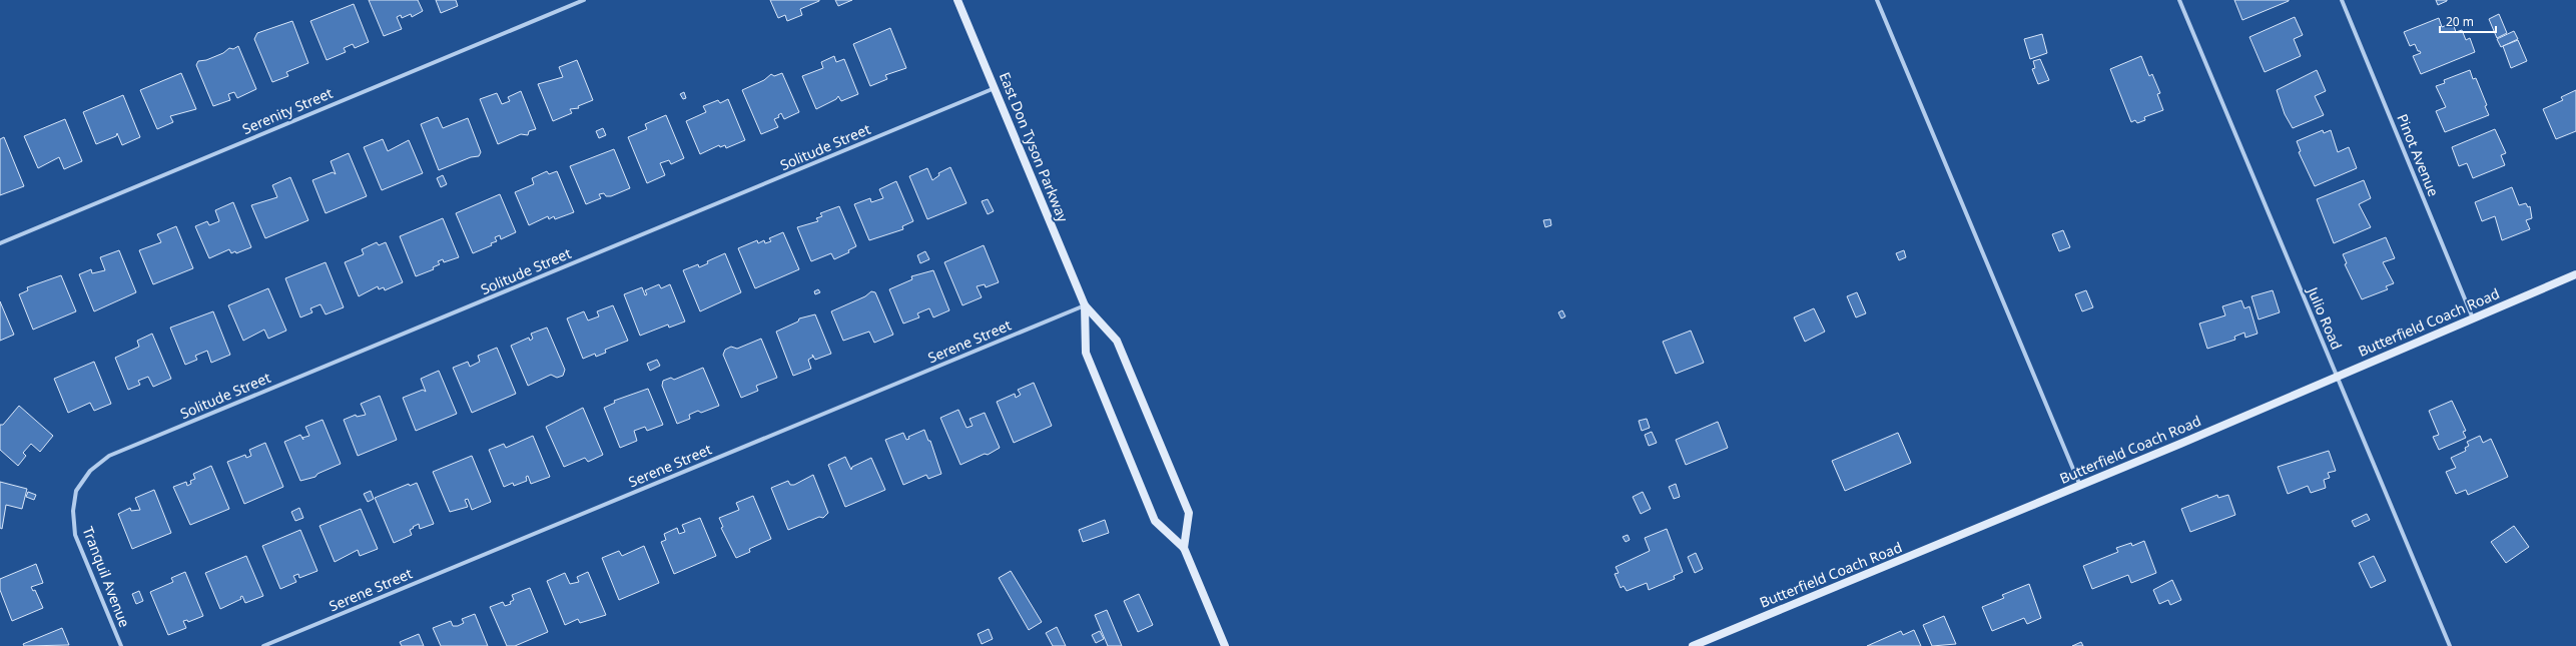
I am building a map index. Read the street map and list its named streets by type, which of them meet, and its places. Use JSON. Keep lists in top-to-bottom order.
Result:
{
  "streets": {
    "main road": ["East Don Tyson Parkway", "Butterfield Coach Road"],
    "street": [
      "Serenity Street",
      "Solitude Street",
      "Pinot Avenue",
      "Julio Road",
      "Serene Street",
      "Tranquil Avenue"
    ]
  },
  "crossings": [
    ["Solitude Street", "East Don Tyson Parkway"],
    ["Solitude Street", "Tranquil Avenue"],
    ["East Don Tyson Parkway", "Serene Street"],
    ["Pinot Avenue", "Butterfield Coach Road"],
    ["Julio Road", "Butterfield Coach Road"]
  ],
  "scale_bar": "20 m"
}
